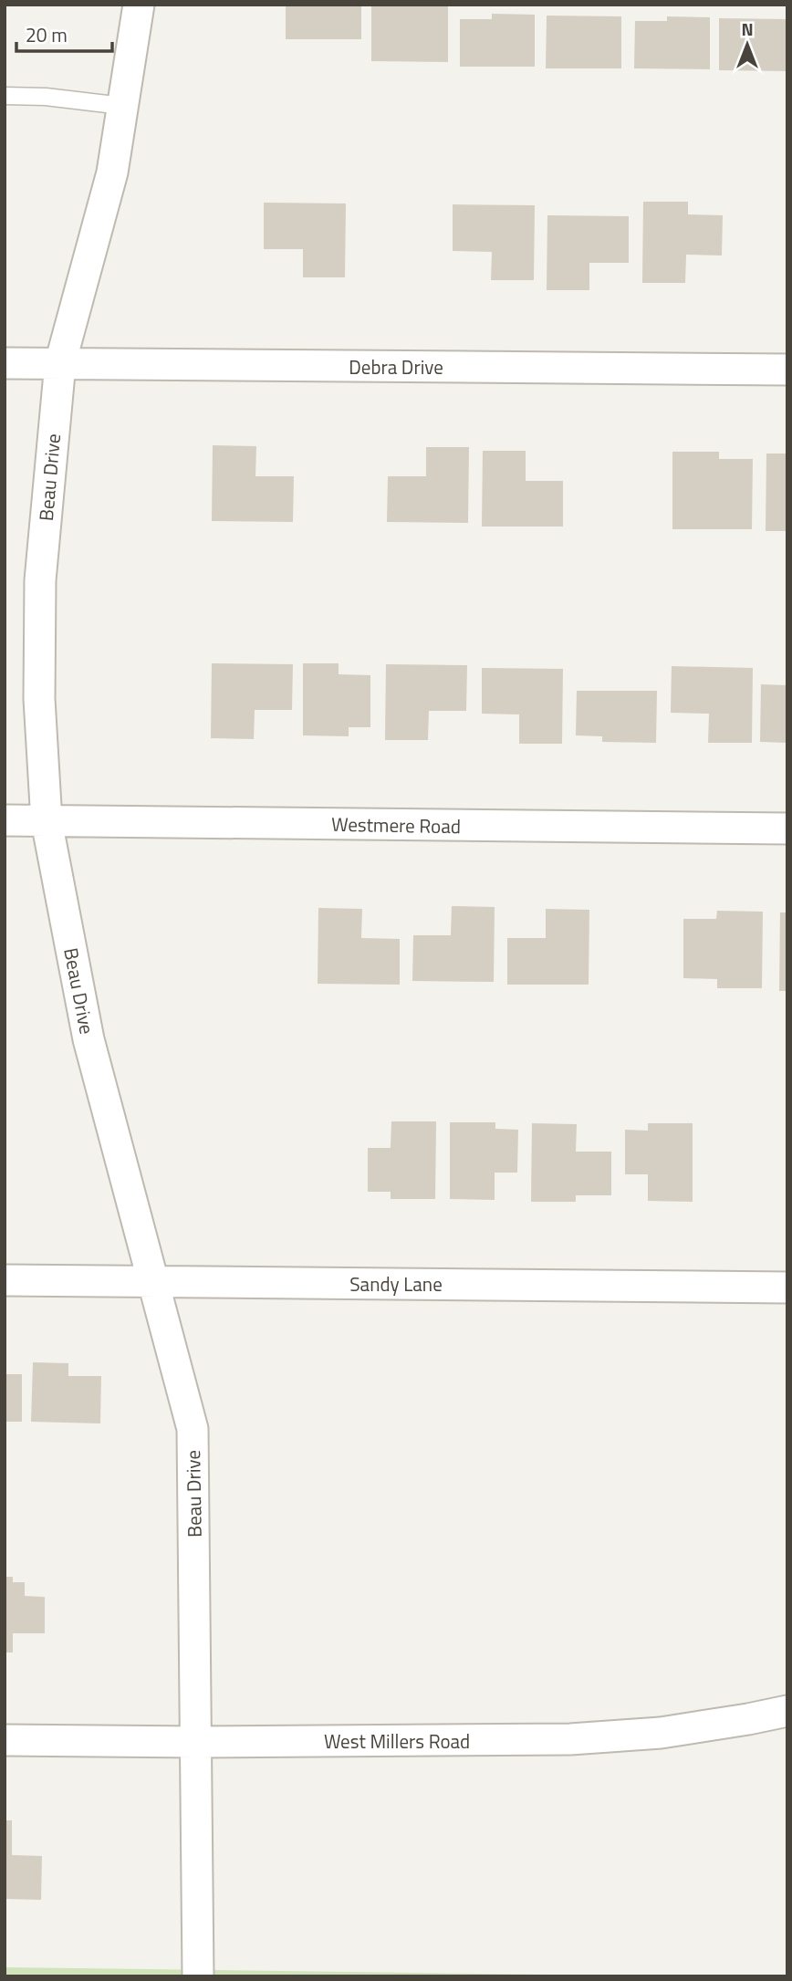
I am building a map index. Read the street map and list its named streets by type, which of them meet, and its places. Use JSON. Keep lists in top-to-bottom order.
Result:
{
  "streets": {
    "street": [
      "Debra Drive",
      "Beau Drive",
      "Westmere Road",
      "Sandy Lane",
      "West Millers Road"
    ]
  },
  "crossings": [
    ["Debra Drive", "Beau Drive"],
    ["Beau Drive", "Westmere Road"],
    ["Beau Drive", "Sandy Lane"],
    ["Beau Drive", "West Millers Road"]
  ],
  "scale_bar": "20 m",
  "north": "top"
}
